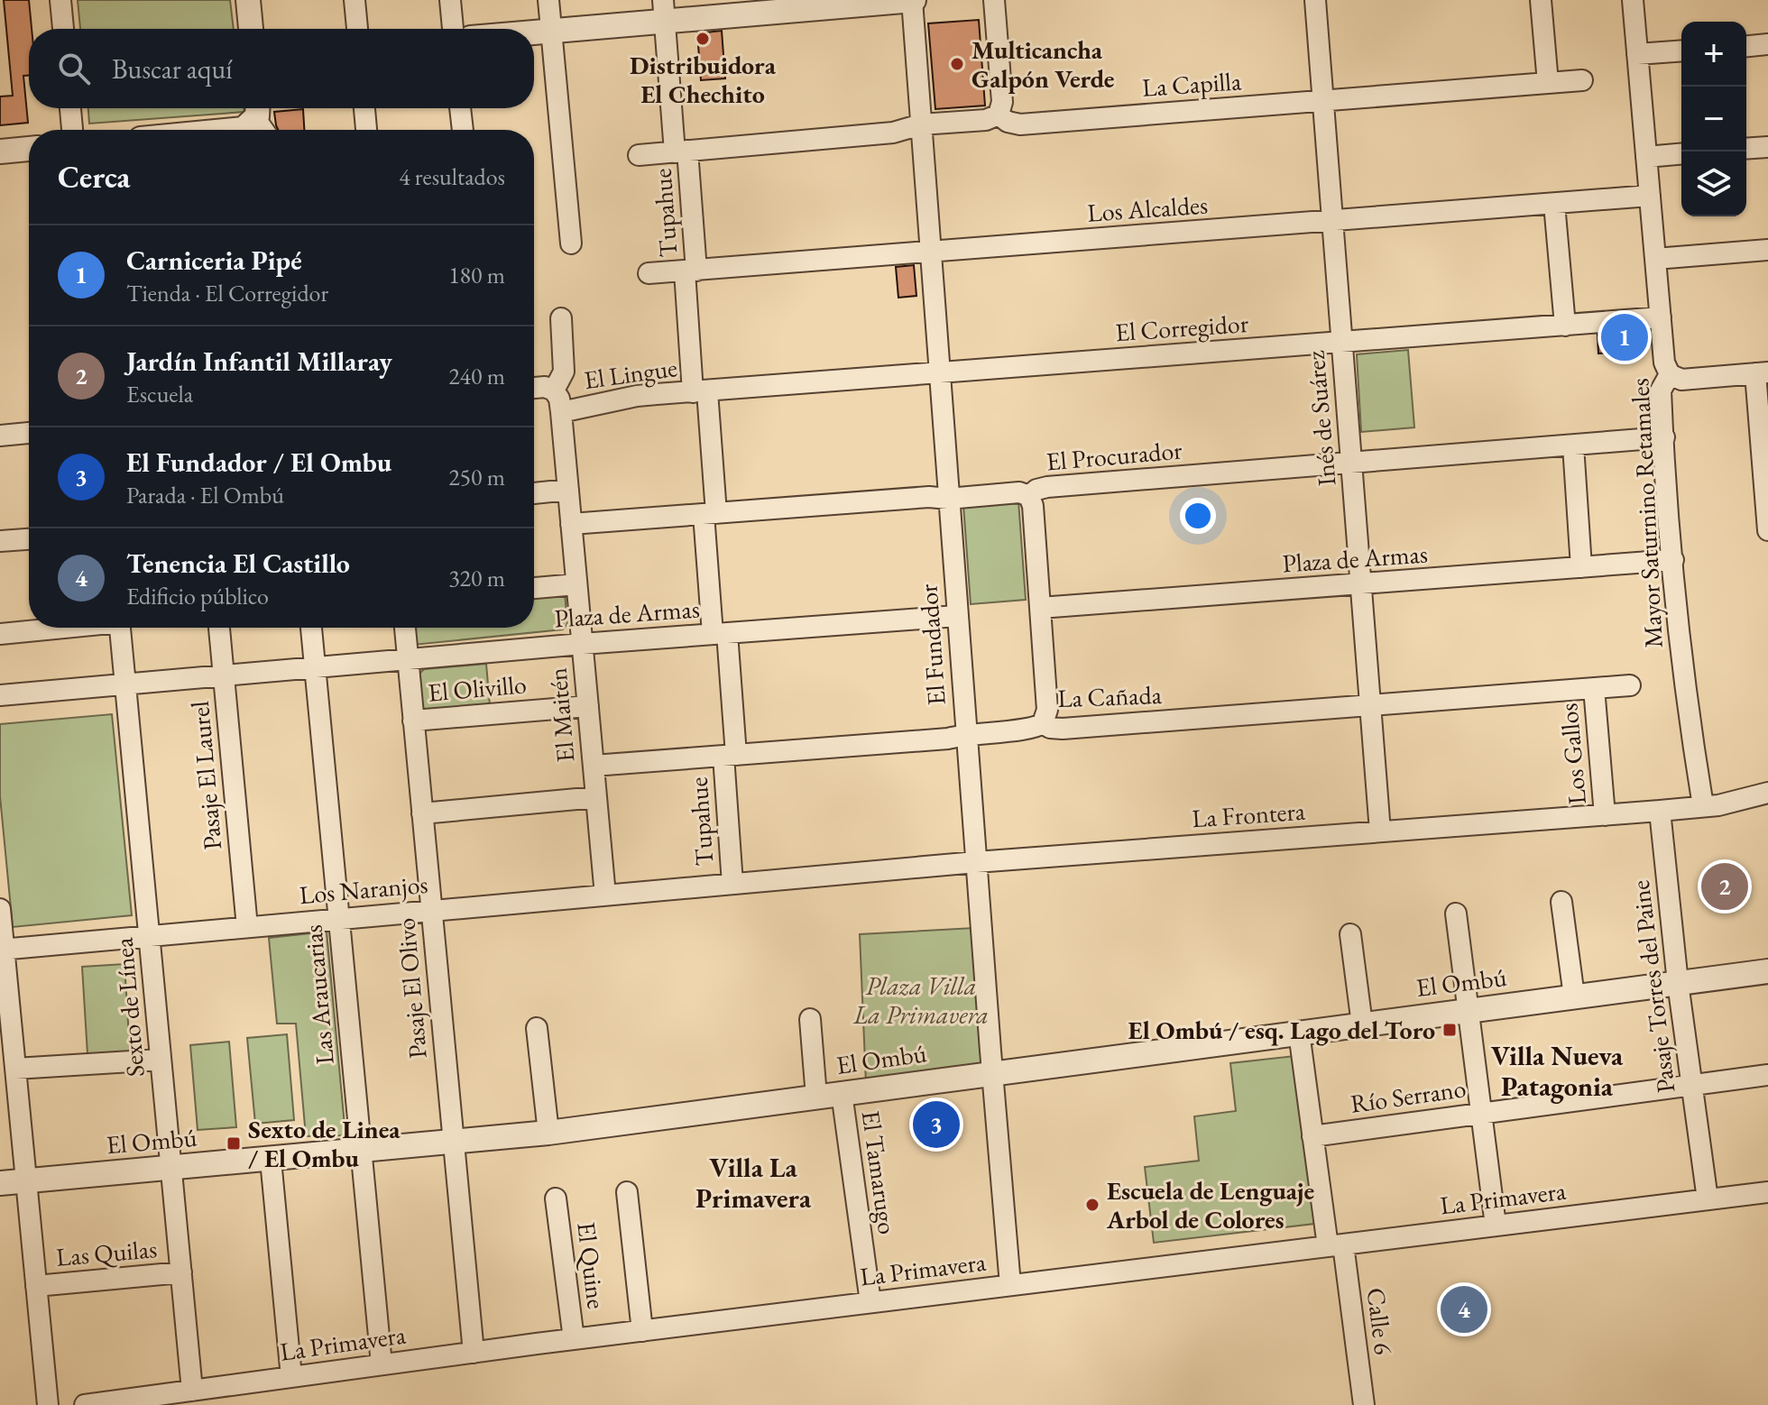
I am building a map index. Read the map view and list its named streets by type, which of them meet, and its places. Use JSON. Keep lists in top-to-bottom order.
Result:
{
  "streets": {
    "street": [
      "La Capilla",
      "Los Alcaldes",
      "Tupahue",
      "El Corregidor",
      "El Lingue",
      "Inés de Suárez",
      "El Procurador",
      "Mayor Saturnino Retamales",
      "Plaza de Armas",
      "El Fundador",
      "El Olivillo",
      "La Cañada",
      "El Maitén",
      "Los Gallos",
      "Pasaje El Laurel",
      "La Frontera",
      "Los Naranjos",
      "El Ombú",
      "Pasaje Torres del Paine",
      "Pasaje El Olivo",
      "Las Araucarias",
      "Sexto de Línea",
      "Río Serrano",
      "El Tamarugo",
      "La Primavera",
      "Las Quilas",
      "El Quine",
      "Calle 6"
    ]
  },
  "crossings": [
    ["La Capilla", "Tupahue"],
    ["La Capilla", "Inés de Suárez"],
    ["La Capilla", "El Fundador"],
    ["Los Alcaldes", "Tupahue"],
    ["Los Alcaldes", "Inés de Suárez"],
    ["Los Alcaldes", "Mayor Saturnino Retamales"],
    ["Los Alcaldes", "El Fundador"],
    ["Tupahue", "El Corregidor"],
    ["Tupahue", "El Lingue"],
    ["Tupahue", "El Procurador"],
    ["Tupahue", "Plaza de Armas"],
    ["Tupahue", "La Cañada"],
    ["Tupahue", "La Frontera"],
    ["Tupahue", "Los Naranjos"],
    ["El Corregidor", "El Lingue"],
    ["El Corregidor", "Inés de Suárez"],
    ["El Corregidor", "Mayor Saturnino Retamales"],
    ["El Corregidor", "El Fundador"],
    ["El Lingue", "El Maitén"],
    ["Inés de Suárez", "El Procurador"],
    ["Inés de Suárez", "Plaza de Armas"],
    ["Inés de Suárez", "La Cañada"],
    ["Inés de Suárez", "La Frontera"],
    ["El Procurador", "Mayor Saturnino Retamales"],
    ["El Procurador", "El Fundador"],
    ["El Procurador", "El Maitén"],
    ["Mayor Saturnino Retamales", "Plaza de Armas"],
    ["Mayor Saturnino Retamales", "La Frontera"],
    ["Plaza de Armas", "El Fundador"],
    ["Plaza de Armas", "El Maitén"],
    ["Plaza de Armas", "Pasaje El Laurel"],
    ["Plaza de Armas", "Pasaje El Olivo"],
    ["Plaza de Armas", "Las Araucarias"],
    ["Plaza de Armas", "Sexto de Línea"],
    ["El Fundador", "La Cañada"],
    ["El Fundador", "La Frontera"],
    ["El Fundador", "El Ombú"],
    ["El Fundador", "La Primavera"],
    ["El Olivillo", "El Maitén"],
    ["El Olivillo", "Pasaje El Olivo"],
    ["La Cañada", "El Maitén"],
    ["La Cañada", "Los Gallos"],
    ["El Maitén", "Los Naranjos"],
    ["Los Gallos", "La Frontera"],
    ["Pasaje El Laurel", "Los Naranjos"],
    ["La Frontera", "Los Naranjos"],
    ["La Frontera", "Pasaje Torres del Paine"],
    ["Los Naranjos", "Pasaje El Olivo"],
    ["Los Naranjos", "Las Araucarias"],
    ["Los Naranjos", "Sexto de Línea"],
    ["El Ombú", "Pasaje Torres del Paine"],
    ["El Ombú", "Pasaje El Olivo"],
    ["El Ombú", "Las Araucarias"],
    ["El Ombú", "Sexto de Línea"],
    ["El Ombú", "El Tamarugo"],
    ["El Ombú", "Calle 6"],
    ["Pasaje Torres del Paine", "Río Serrano"],
    ["Pasaje Torres del Paine", "La Primavera"],
    ["Pasaje El Olivo", "La Primavera"],
    ["Las Araucarias", "La Primavera"],
    ["Sexto de Línea", "La Primavera"],
    ["Sexto de Línea", "Las Quilas"],
    ["Río Serrano", "Calle 6"],
    ["El Tamarugo", "La Primavera"],
    ["La Primavera", "El Quine"],
    ["La Primavera", "Calle 6"]
  ],
  "districts": ["Villa Nueva Patagonia", "Villa La Primavera"],
  "parks": ["Plaza Villa La Primavera"],
  "places": {
    "other": ["Distribuidora El Chechito", "Multicancha Galpón Verde", "Escuela de Lenguaje Arbol de Colores"],
    "transit": ["El Ombú / esq. Lago del Toro", "Sexto de Linea / El Ombu"]
  },
  "page": {
    "map_buttons": ["+", "−"],
    "search": "Buscar aquí",
    "heading": ["Cerca", "4 resultados"],
    "list": [
      {
        "mark": "1",
        "name": "Carniceria Pipé",
        "note": "Tienda · El Corregidor",
        "value": "180 m"
      },
      {
        "mark": "2",
        "name": "Jardín Infantil Millaray",
        "note": "Escuela",
        "value": "240 m"
      },
      {
        "mark": "3",
        "name": "El Fundador / El Ombu",
        "note": "Parada · El Ombú",
        "value": "250 m"
      },
      {
        "mark": "4",
        "name": "Tenencia El Castillo",
        "note": "Edificio público",
        "value": "320 m"
      }
    ],
    "pins": [
      "1",
      "2",
      "3",
      "4"
    ]
  }
}
